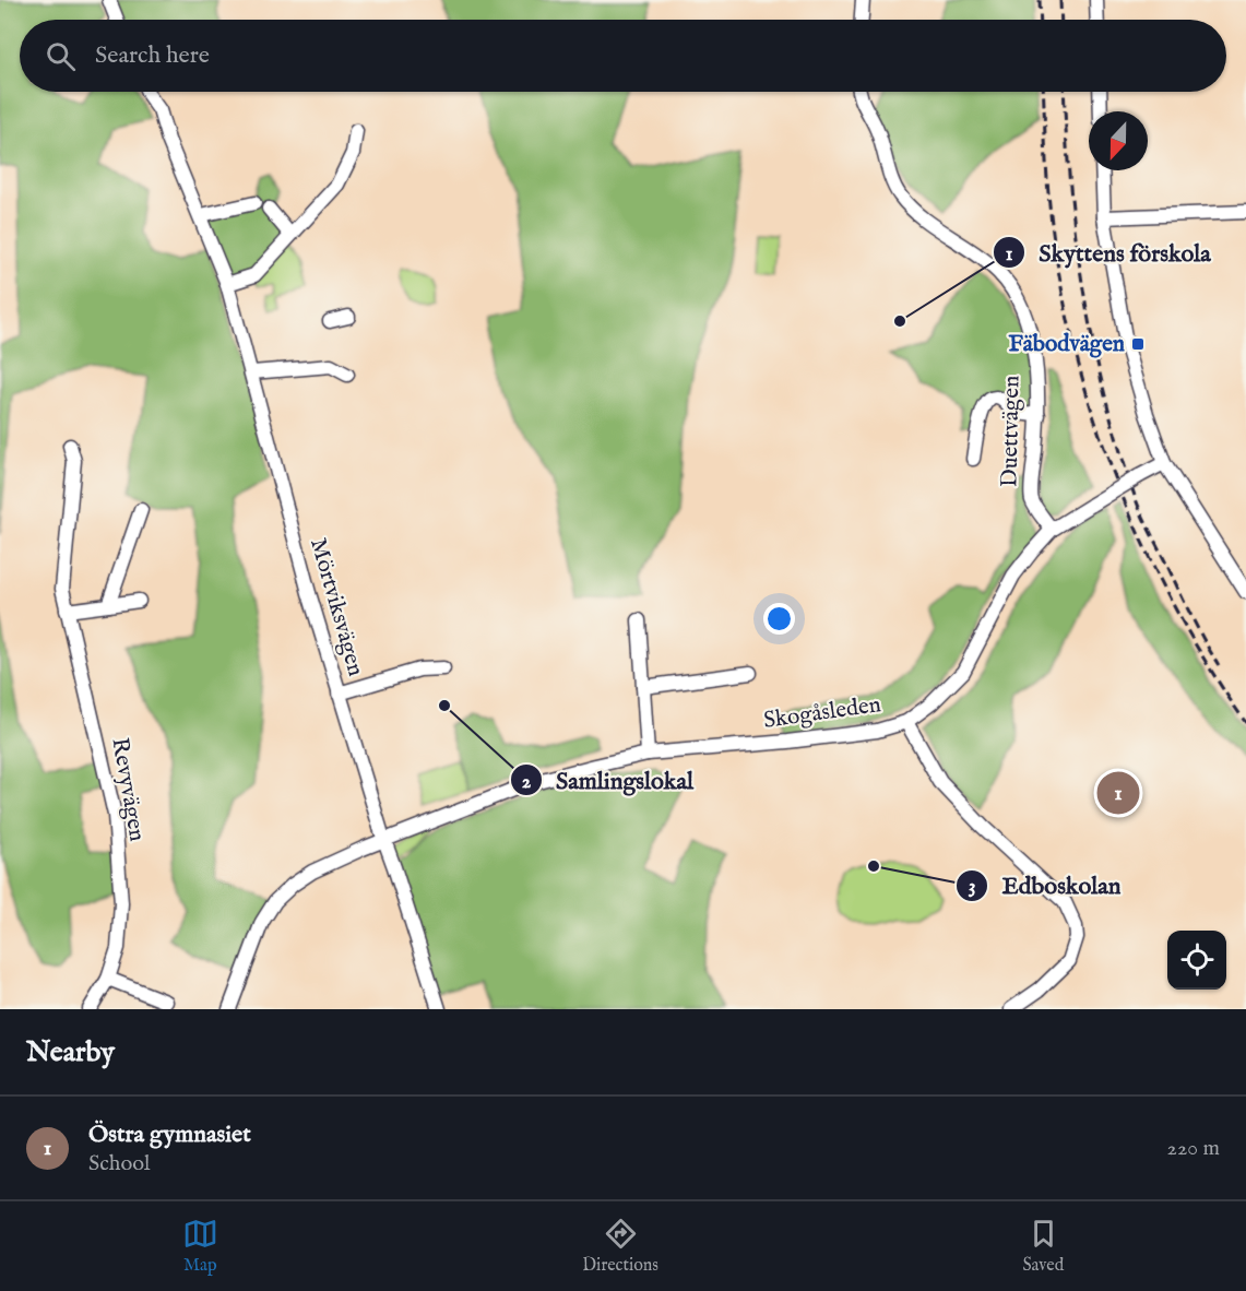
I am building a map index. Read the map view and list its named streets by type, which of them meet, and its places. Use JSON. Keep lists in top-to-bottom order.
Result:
{
  "streets": {
    "street": [
      "Duettvägen",
      "Mörtviksvägen",
      "Skogåsleden",
      "Revyvägen"
    ]
  },
  "crossings": [
    ["Duettvägen", "Skogåsleden"],
    ["Mörtviksvägen", "Skogåsleden"]
  ],
  "places": {
    "other": ["Skyttens förskola", "Samlingslokal", "Edboskolan"],
    "transit": ["Fäbodvägen"]
  },
  "north": "bottom",
  "page": {
    "search": "Search here",
    "pins": "1",
    "heading": "Nearby",
    "list": [
      {
        "mark": "1",
        "name": "Östra gymnasiet",
        "note": "School",
        "value": "220 m"
      }
    ],
    "nav": ["Map", "Directions", "Saved"]
  }
}
